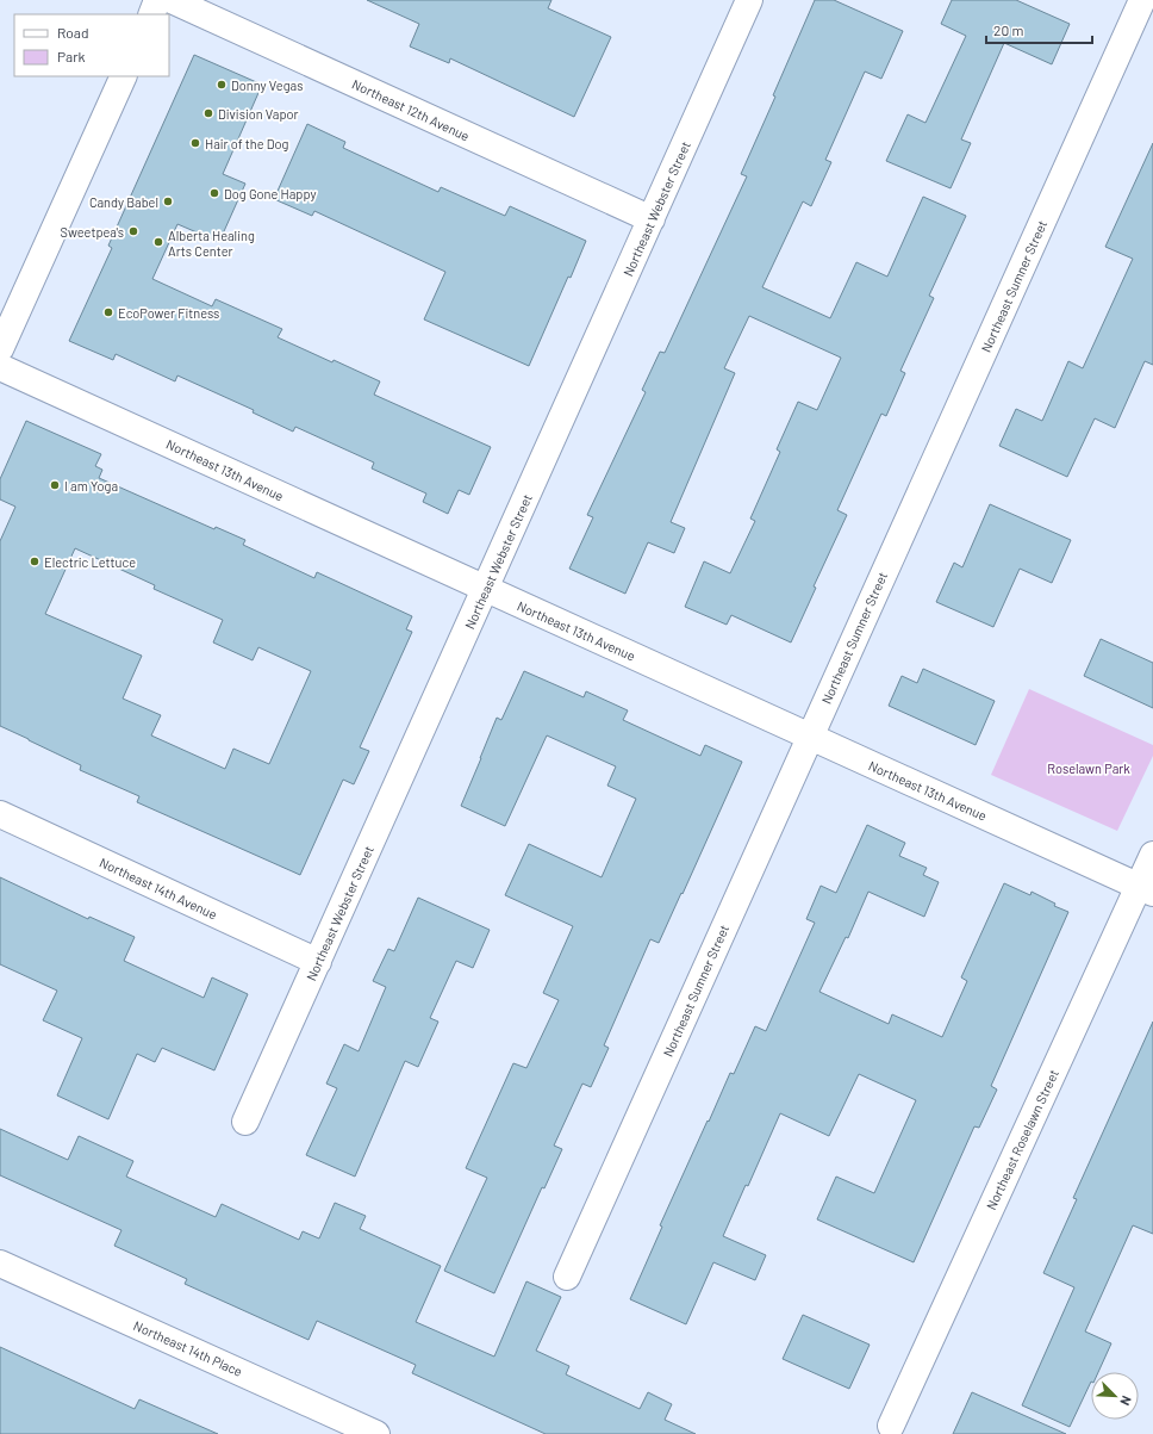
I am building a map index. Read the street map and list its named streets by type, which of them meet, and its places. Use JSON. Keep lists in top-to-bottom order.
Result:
{
  "streets": {
    "street": [
      "Northeast 12th Avenue",
      "Northeast Webster Street",
      "Northeast Sumner Street",
      "Northeast 13th Avenue",
      "Northeast 14th Avenue",
      "Northeast Roselawn Street",
      "Northeast 14th Place"
    ]
  },
  "crossings": [
    ["Northeast 12th Avenue", "Northeast Webster Street"],
    ["Northeast Webster Street", "Northeast 13th Avenue"],
    ["Northeast Webster Street", "Northeast 14th Avenue"],
    ["Northeast Sumner Street", "Northeast 13th Avenue"],
    ["Northeast 13th Avenue", "Northeast Roselawn Street"]
  ],
  "parks": ["Roselawn Park"],
  "places": [
    "Donny Vegas",
    "Division Vapor",
    "Hair of the Dog",
    "Dog Gone Happy",
    "Candy Babel",
    "Sweetpea's",
    "Alberta Healing Arts Center",
    "EcoPower Fitness",
    "I am Yoga",
    "Electric Lettuce"
  ],
  "legend": ["Road", "Park"],
  "scale_bar": "20 m",
  "north": "bottom right"
}
